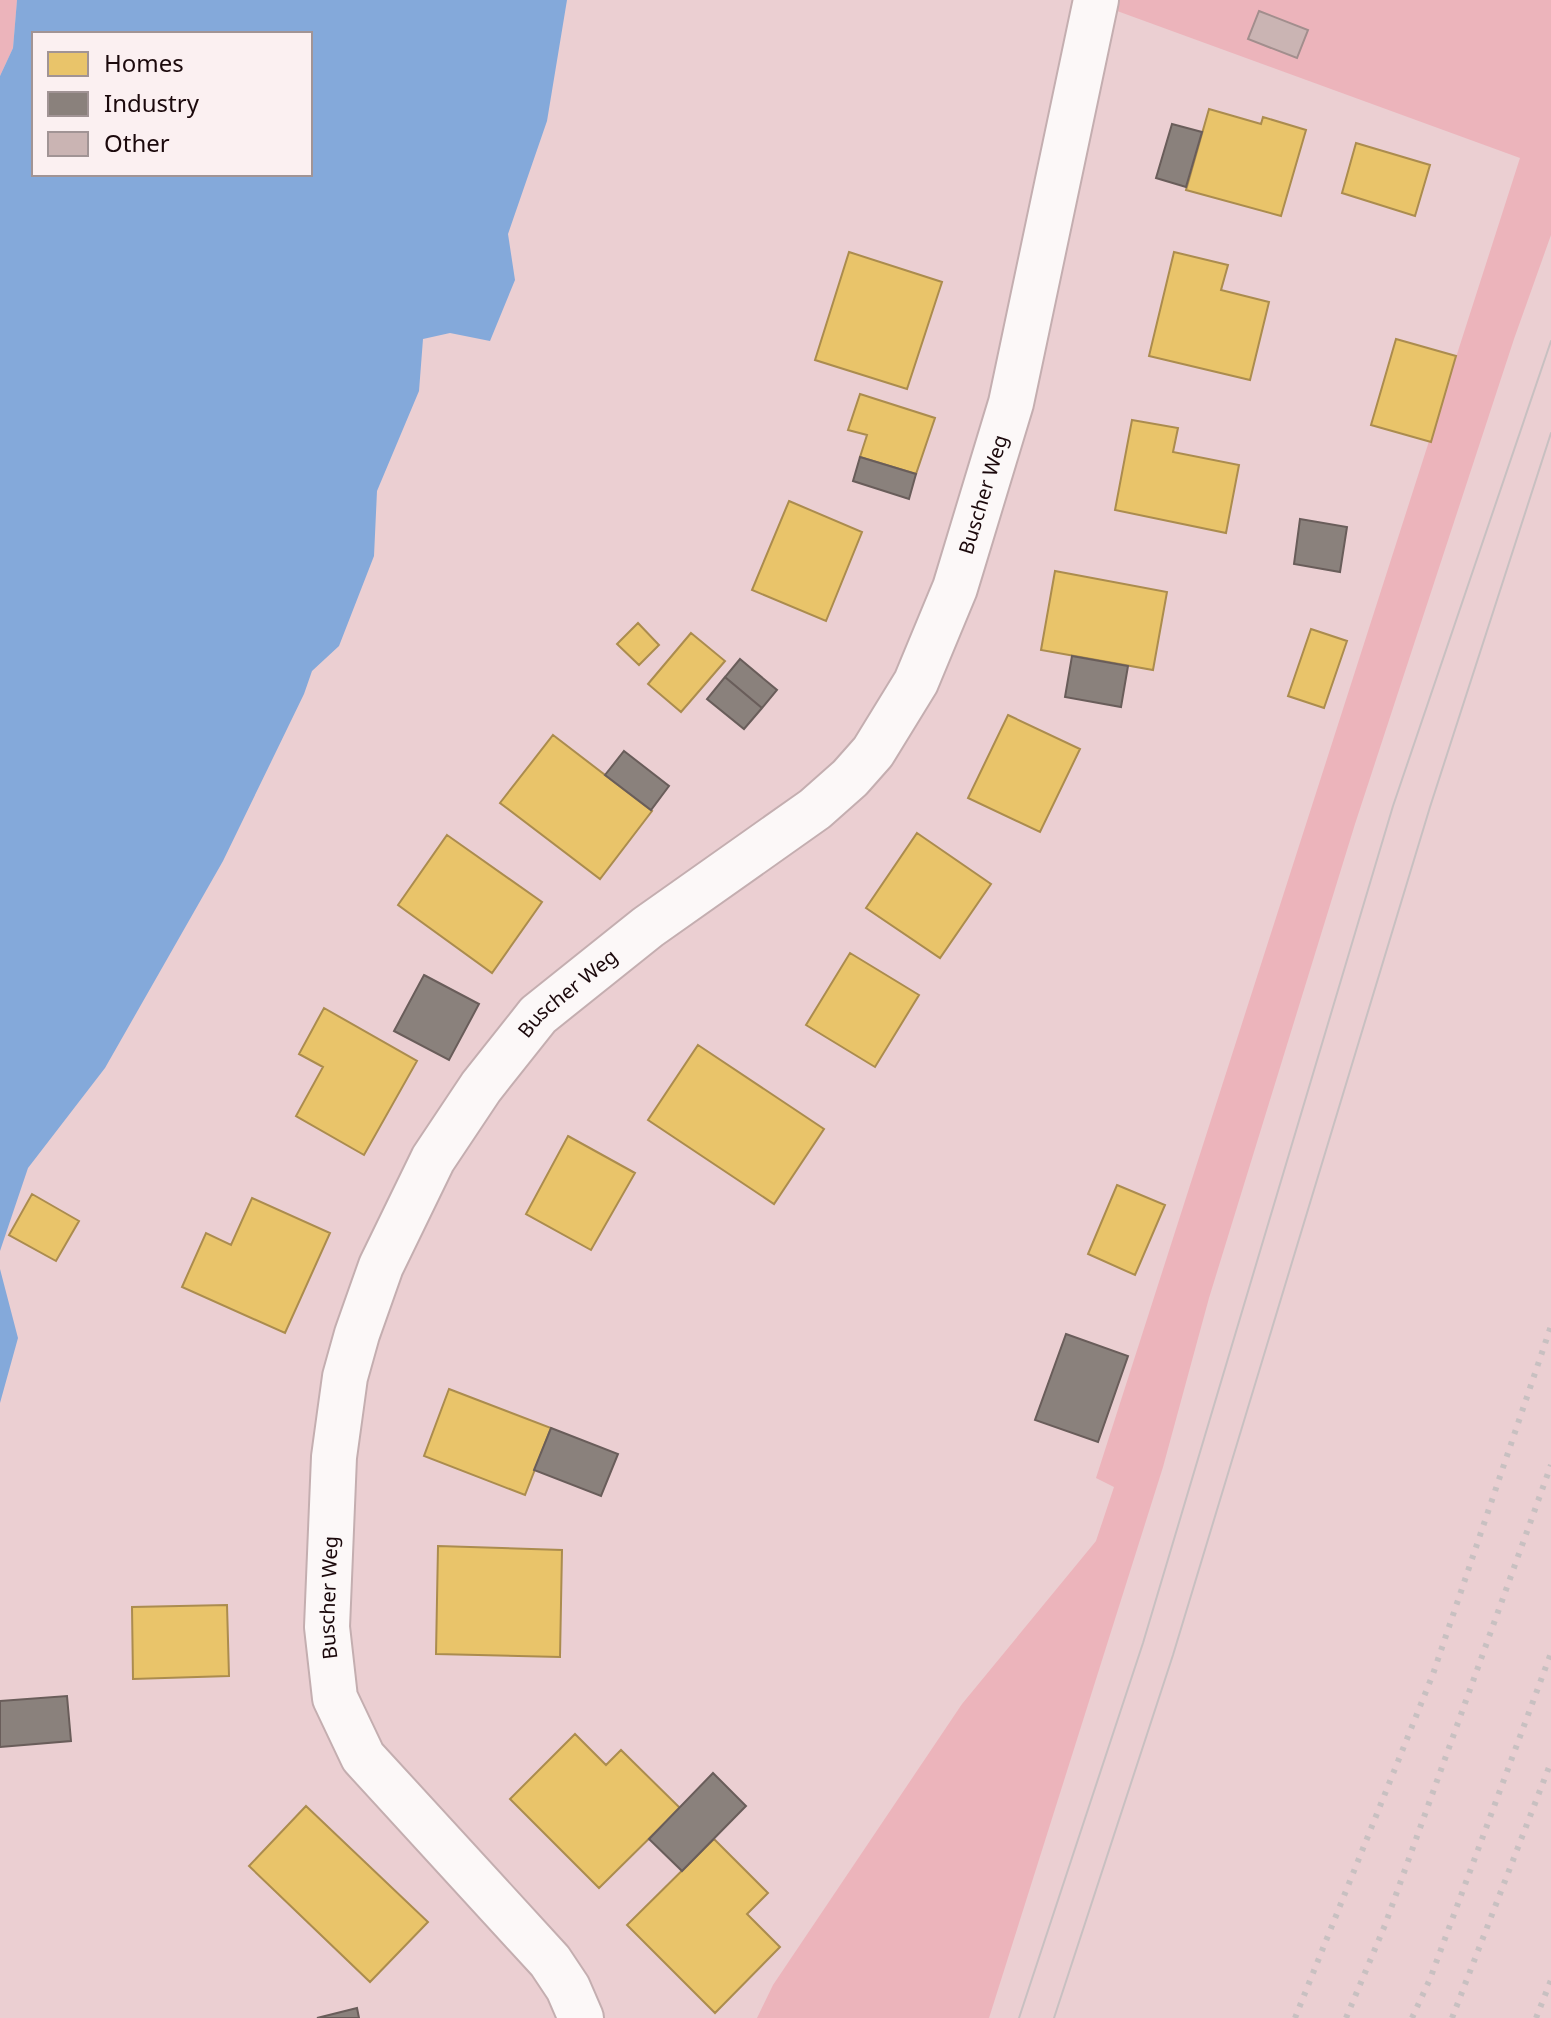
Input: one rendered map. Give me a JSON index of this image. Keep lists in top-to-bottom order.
{
  "streets": {
    "street": ["Buscher Weg"]
  },
  "legend": ["Homes", "Industry", "Other"]
}
